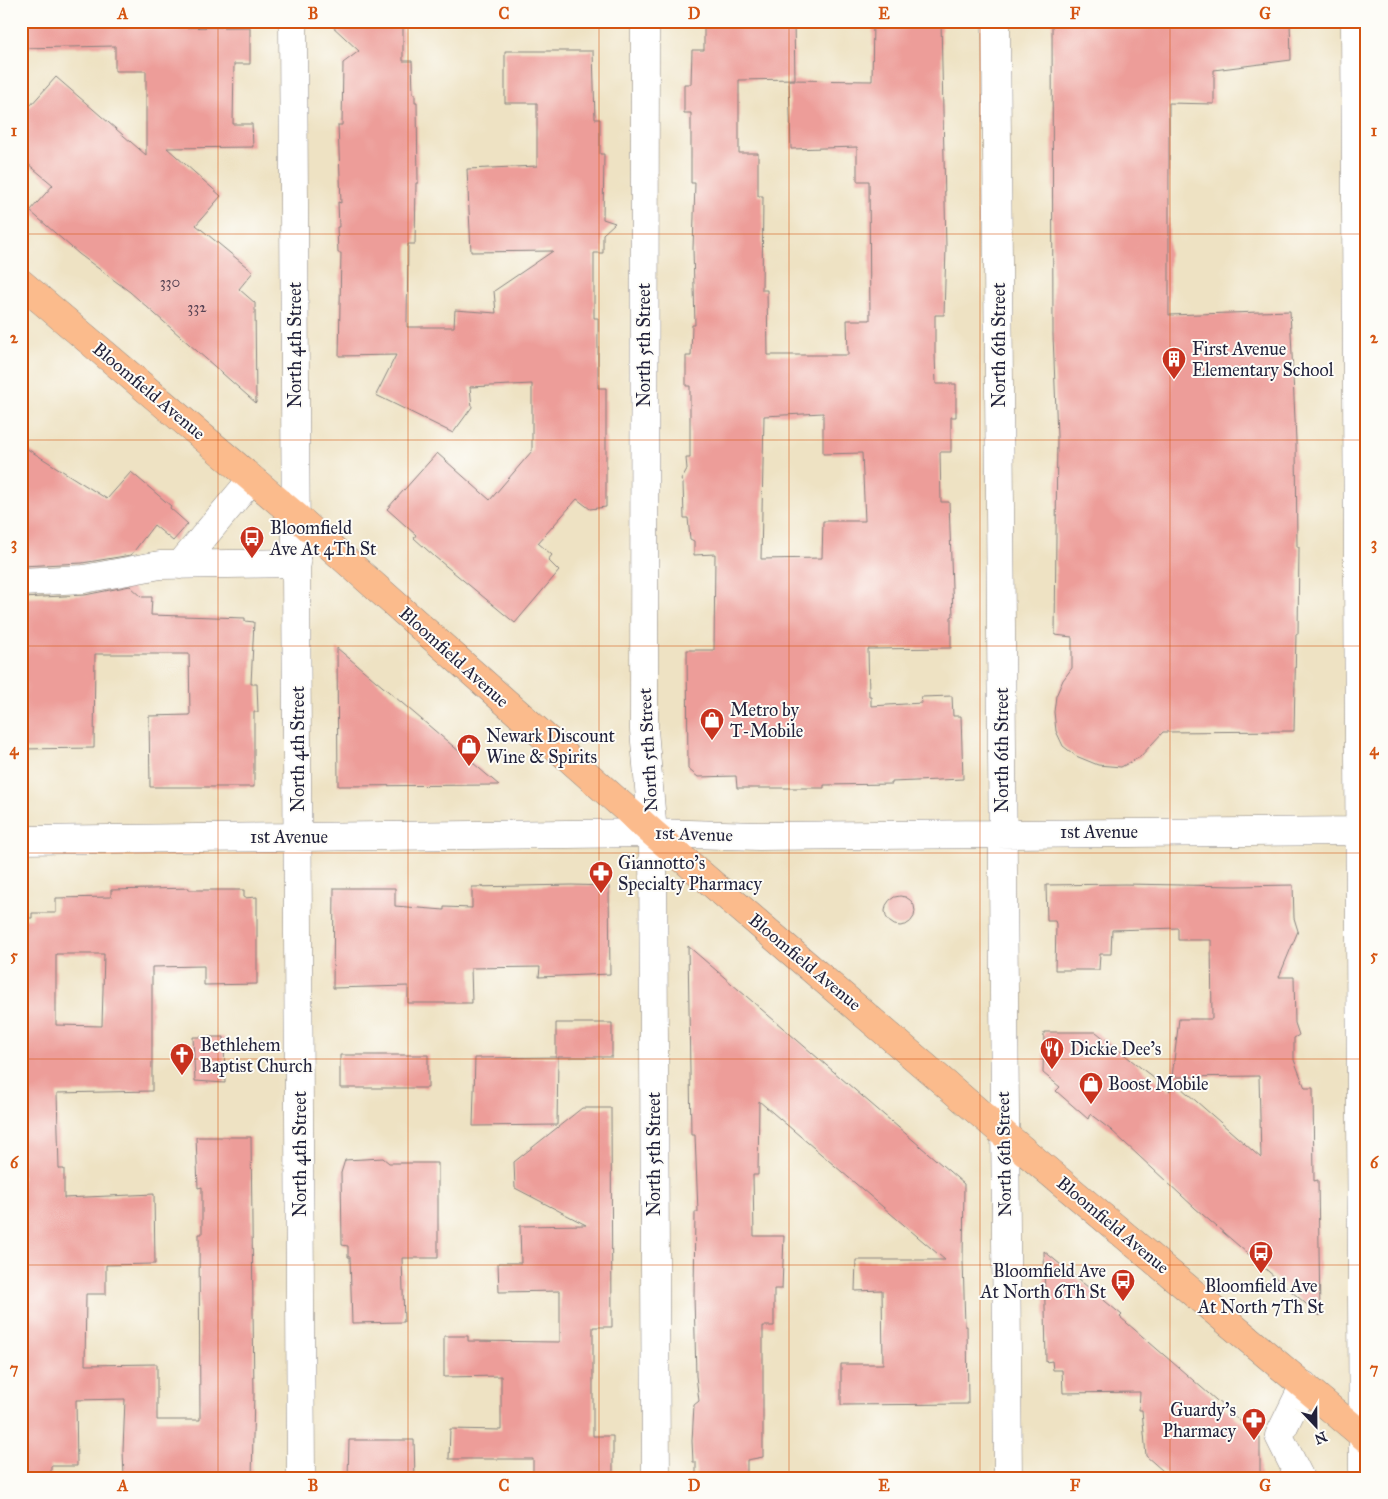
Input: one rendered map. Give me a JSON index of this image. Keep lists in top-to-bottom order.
{
  "streets": {
    "main road": ["Bloomfield Avenue"],
    "street": [
      "North 4th Street",
      "North 5th Street",
      "North 6th Street",
      "1st Avenue"
    ]
  },
  "crossings": [
    ["North 4th Street", "Bloomfield Avenue"],
    ["North 4th Street", "1st Avenue"],
    ["North 5th Street", "Bloomfield Avenue"],
    ["North 5th Street", "1st Avenue"],
    ["North 6th Street", "Bloomfield Avenue"],
    ["North 6th Street", "1st Avenue"],
    ["Bloomfield Avenue", "1st Avenue"]
  ],
  "places": {
    "building": ["First Avenue Elementary School"],
    "bus stop": ["Bloomfield Ave At 4Th St", "Bloomfield Ave At North 7Th St", "Bloomfield Ave At North 6Th St"],
    "shop": ["Metro by T-Mobile", "Newark Discount Wine & Spirits", "Boost Mobile"],
    "pharmacy": ["Giannotto's Specialty Pharmacy", "Guardy's Pharmacy"],
    "restaurant": ["Dickie Dee's"],
    "church": ["Bethlehem Baptist Church"]
  },
  "house_numbers": ["330", "332"],
  "north": "bottom",
  "grid": {
    "columns": [
      "A",
      "B",
      "C",
      "D",
      "E",
      "F",
      "G"
    ],
    "rows": [
      "1",
      "2",
      "3",
      "4",
      "5",
      "6",
      "7"
    ]
  }
}
